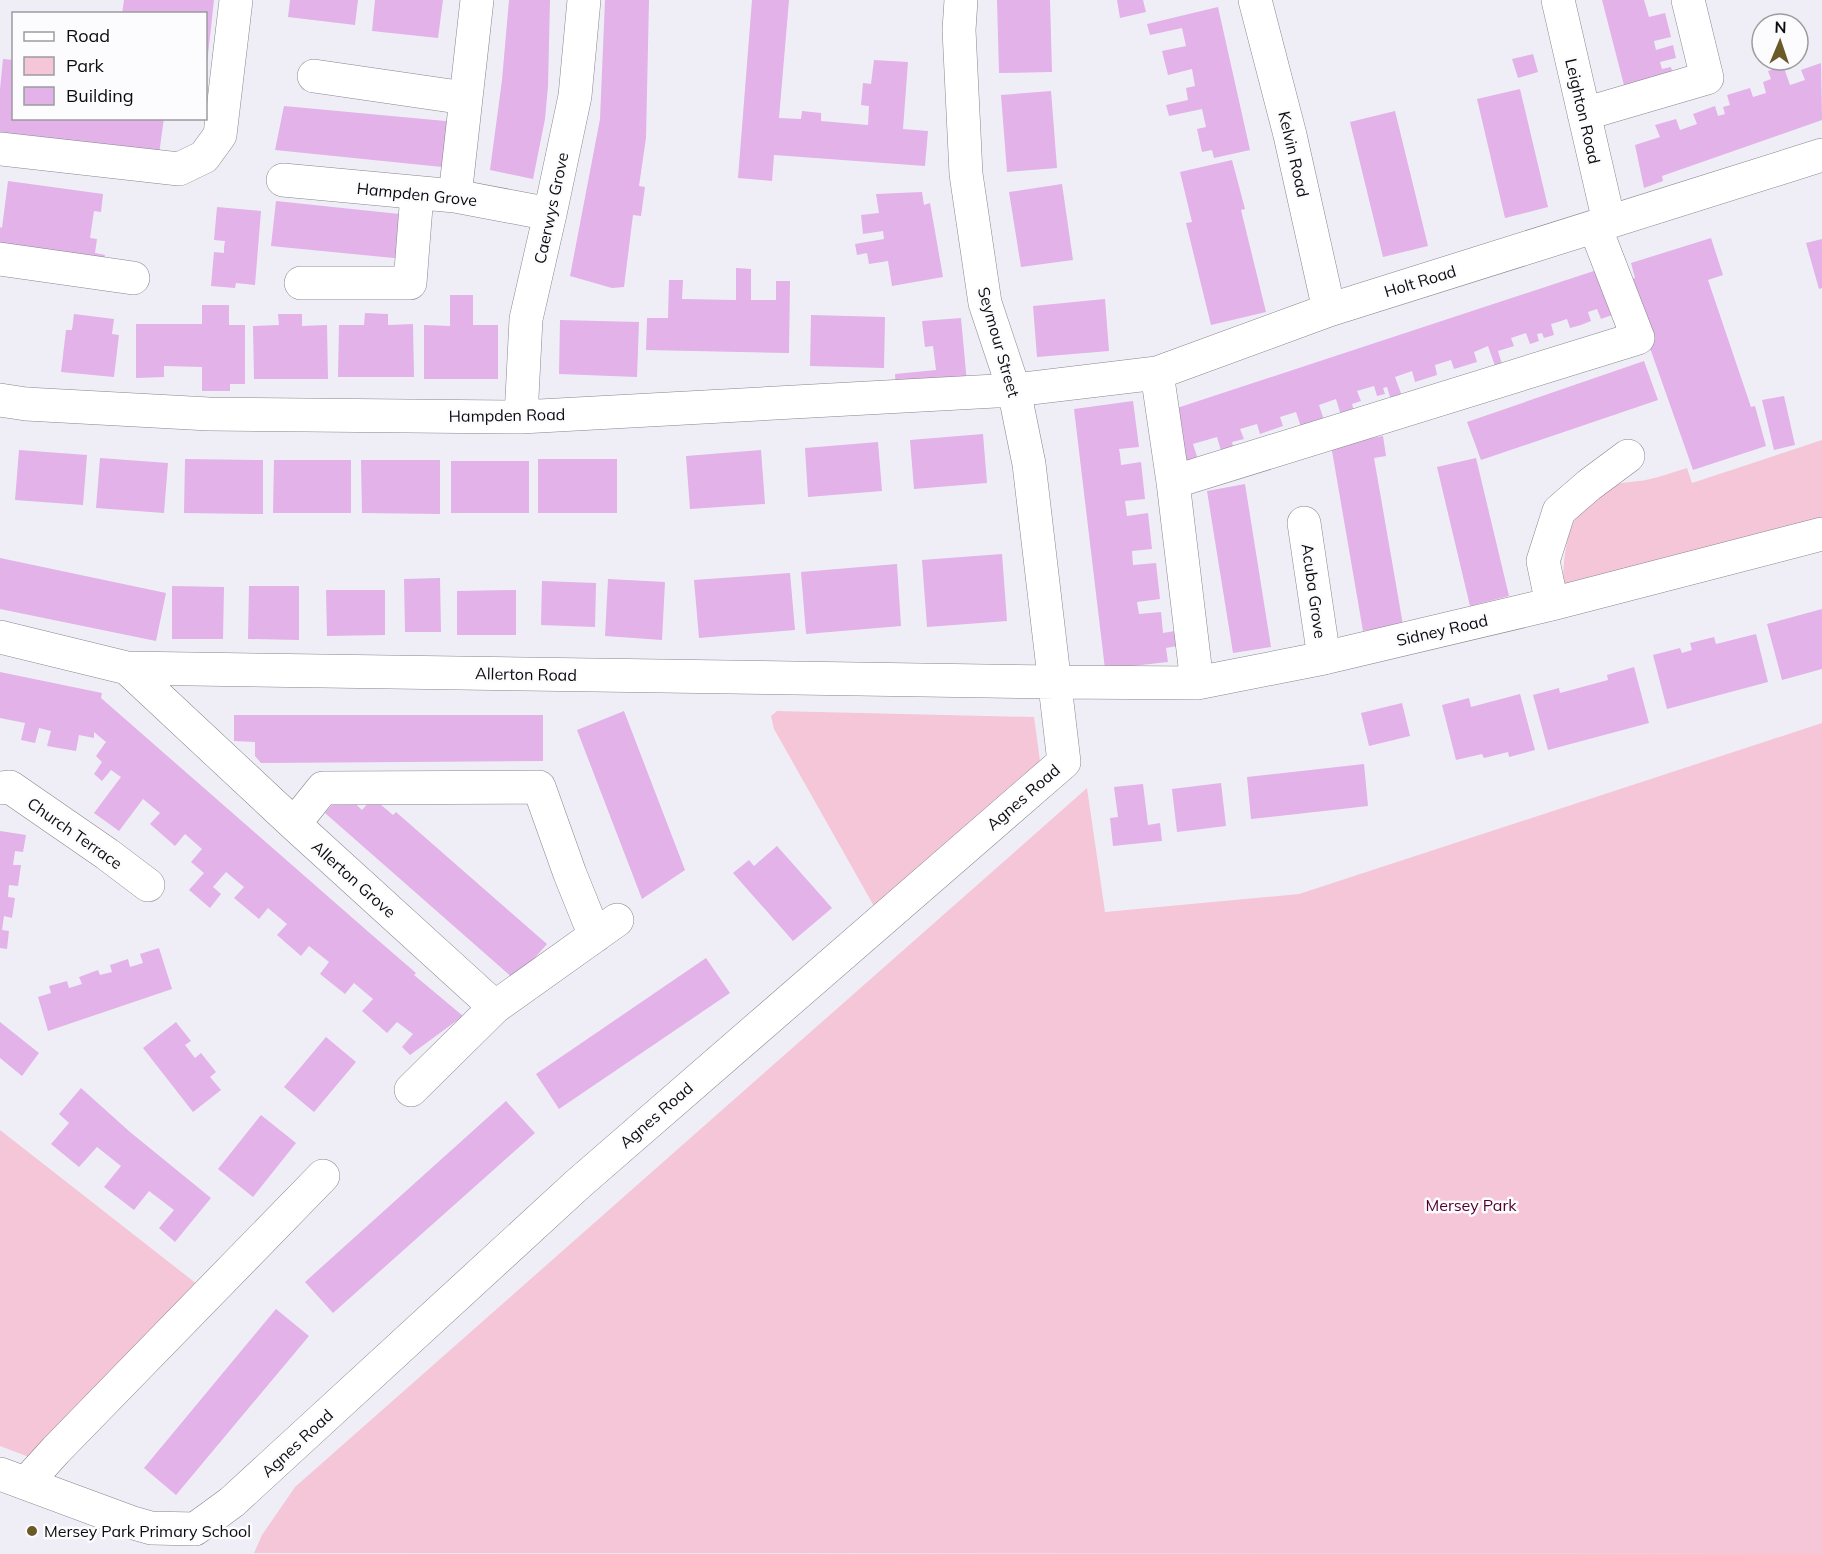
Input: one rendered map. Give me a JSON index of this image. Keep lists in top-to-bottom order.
{
  "streets": {
    "street": [
      "Leighton Road",
      "Kelvin Road",
      "Hampden Grove",
      "Caerwys Grove",
      "Holt Road",
      "Seymour Street",
      "Hampden Road",
      "Acuba Grove",
      "Sidney Road",
      "Allerton Road",
      "Agnes Road",
      "Church Terrace",
      "Allerton Grove"
    ]
  },
  "crossings": [
    ["Leighton Road", "Holt Road"],
    ["Kelvin Road", "Holt Road"],
    ["Hampden Grove", "Caerwys Grove"],
    ["Caerwys Grove", "Hampden Road"],
    ["Holt Road", "Seymour Street"],
    ["Holt Road", "Hampden Road"],
    ["Seymour Street", "Hampden Road"],
    ["Seymour Street", "Sidney Road"],
    ["Seymour Street", "Allerton Road"],
    ["Seymour Street", "Agnes Road"],
    ["Acuba Grove", "Sidney Road"],
    ["Sidney Road", "Allerton Road"],
    ["Sidney Road", "Agnes Road"],
    ["Allerton Road", "Agnes Road"],
    ["Allerton Road", "Allerton Grove"]
  ],
  "parks": ["Mersey Park"],
  "places": ["Mersey Park Primary School"],
  "legend": ["Road", "Park", "Building"],
  "north": "top"
}
